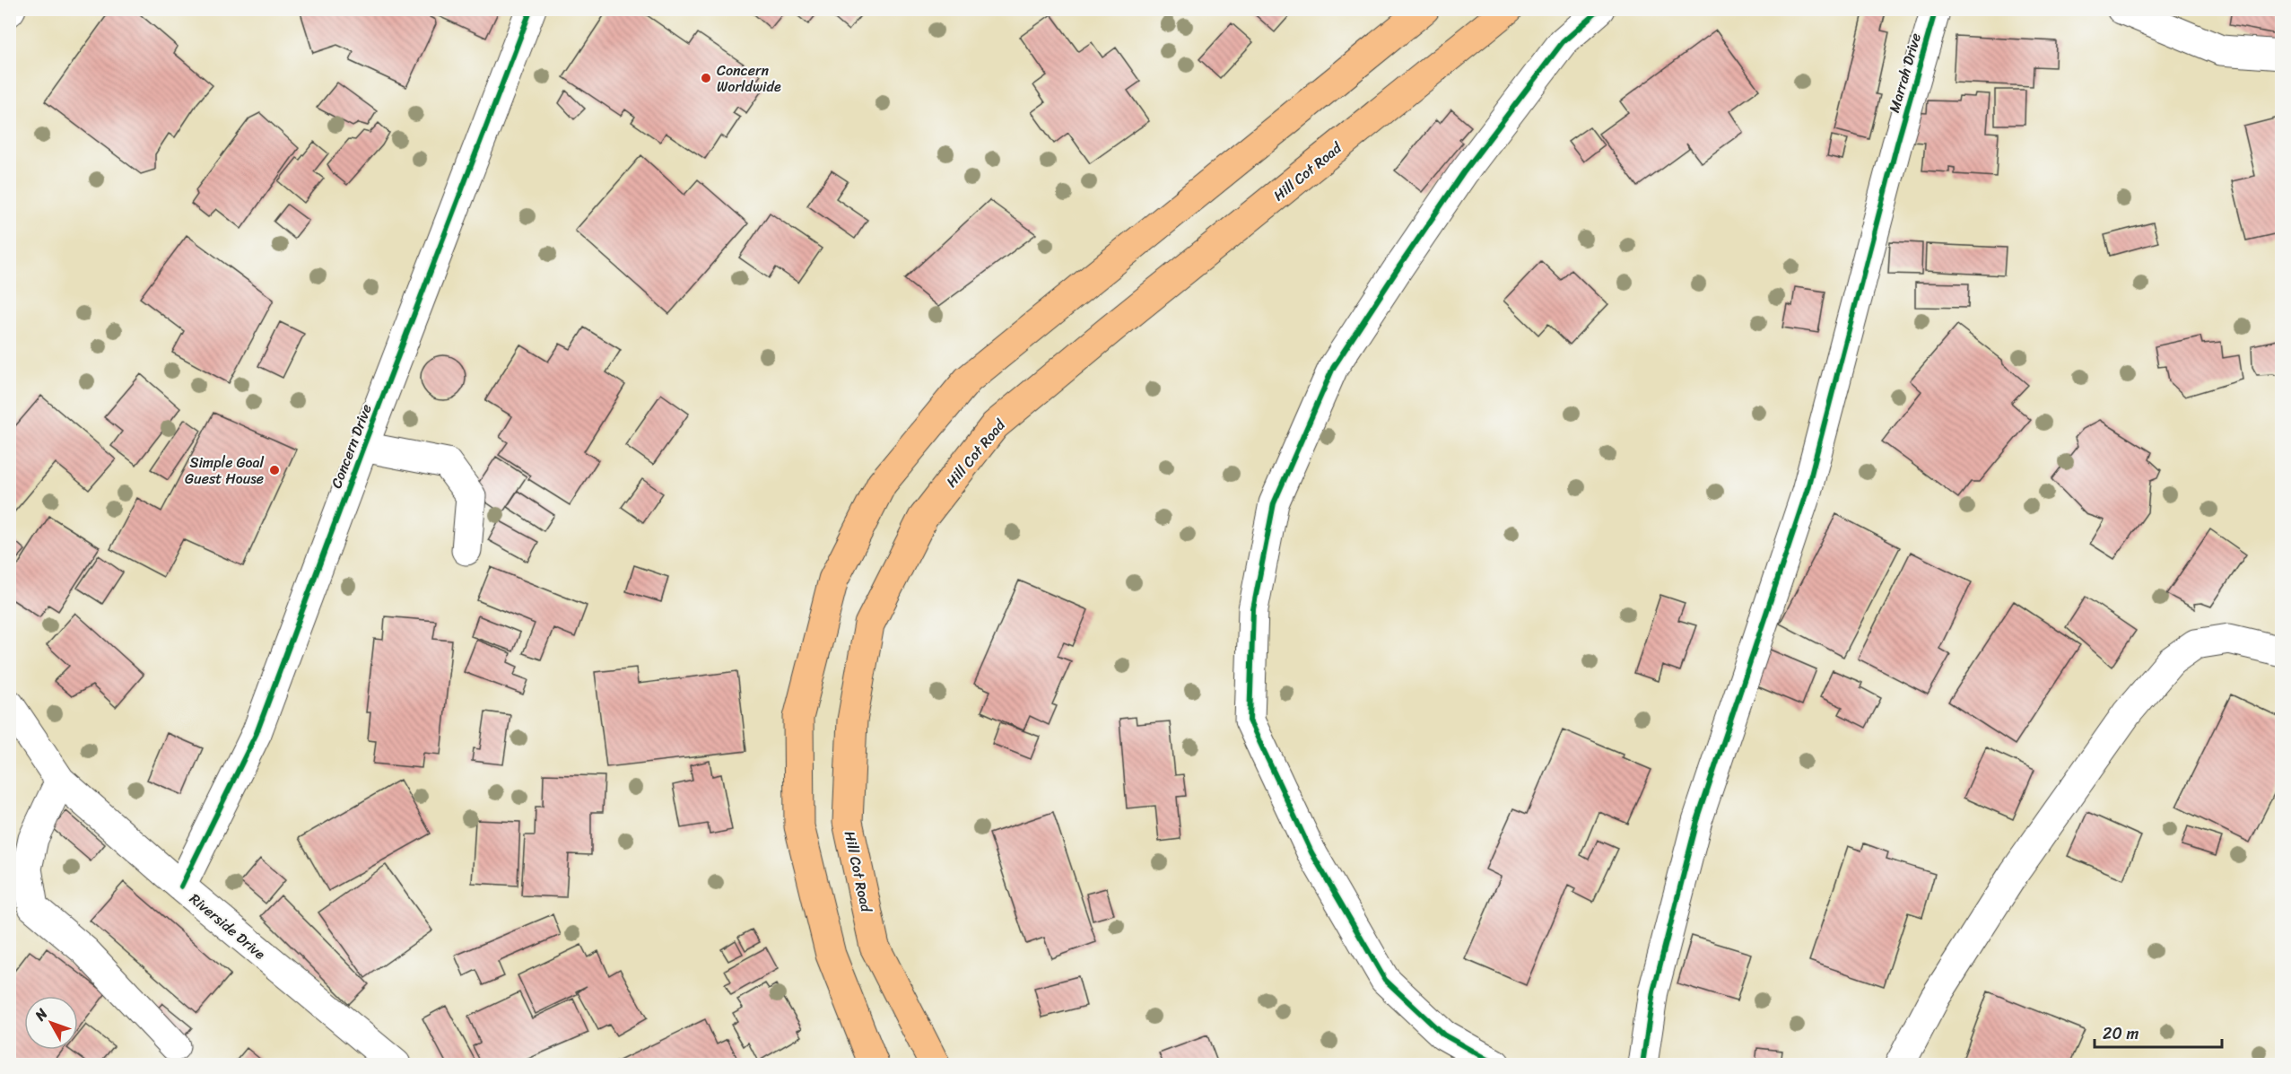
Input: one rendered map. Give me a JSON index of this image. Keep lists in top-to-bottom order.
{
  "streets": {
    "main road": ["Hill Cot Road"],
    "street": ["Marrah Drive", "Concern Drive", "Riverside Drive"]
  },
  "crossings": [
    ["Concern Drive", "Riverside Drive"]
  ],
  "places": ["Concern Worldwide", "Simple Goal Guest House"],
  "scale_bar": "20 m",
  "north": "top left"
}
